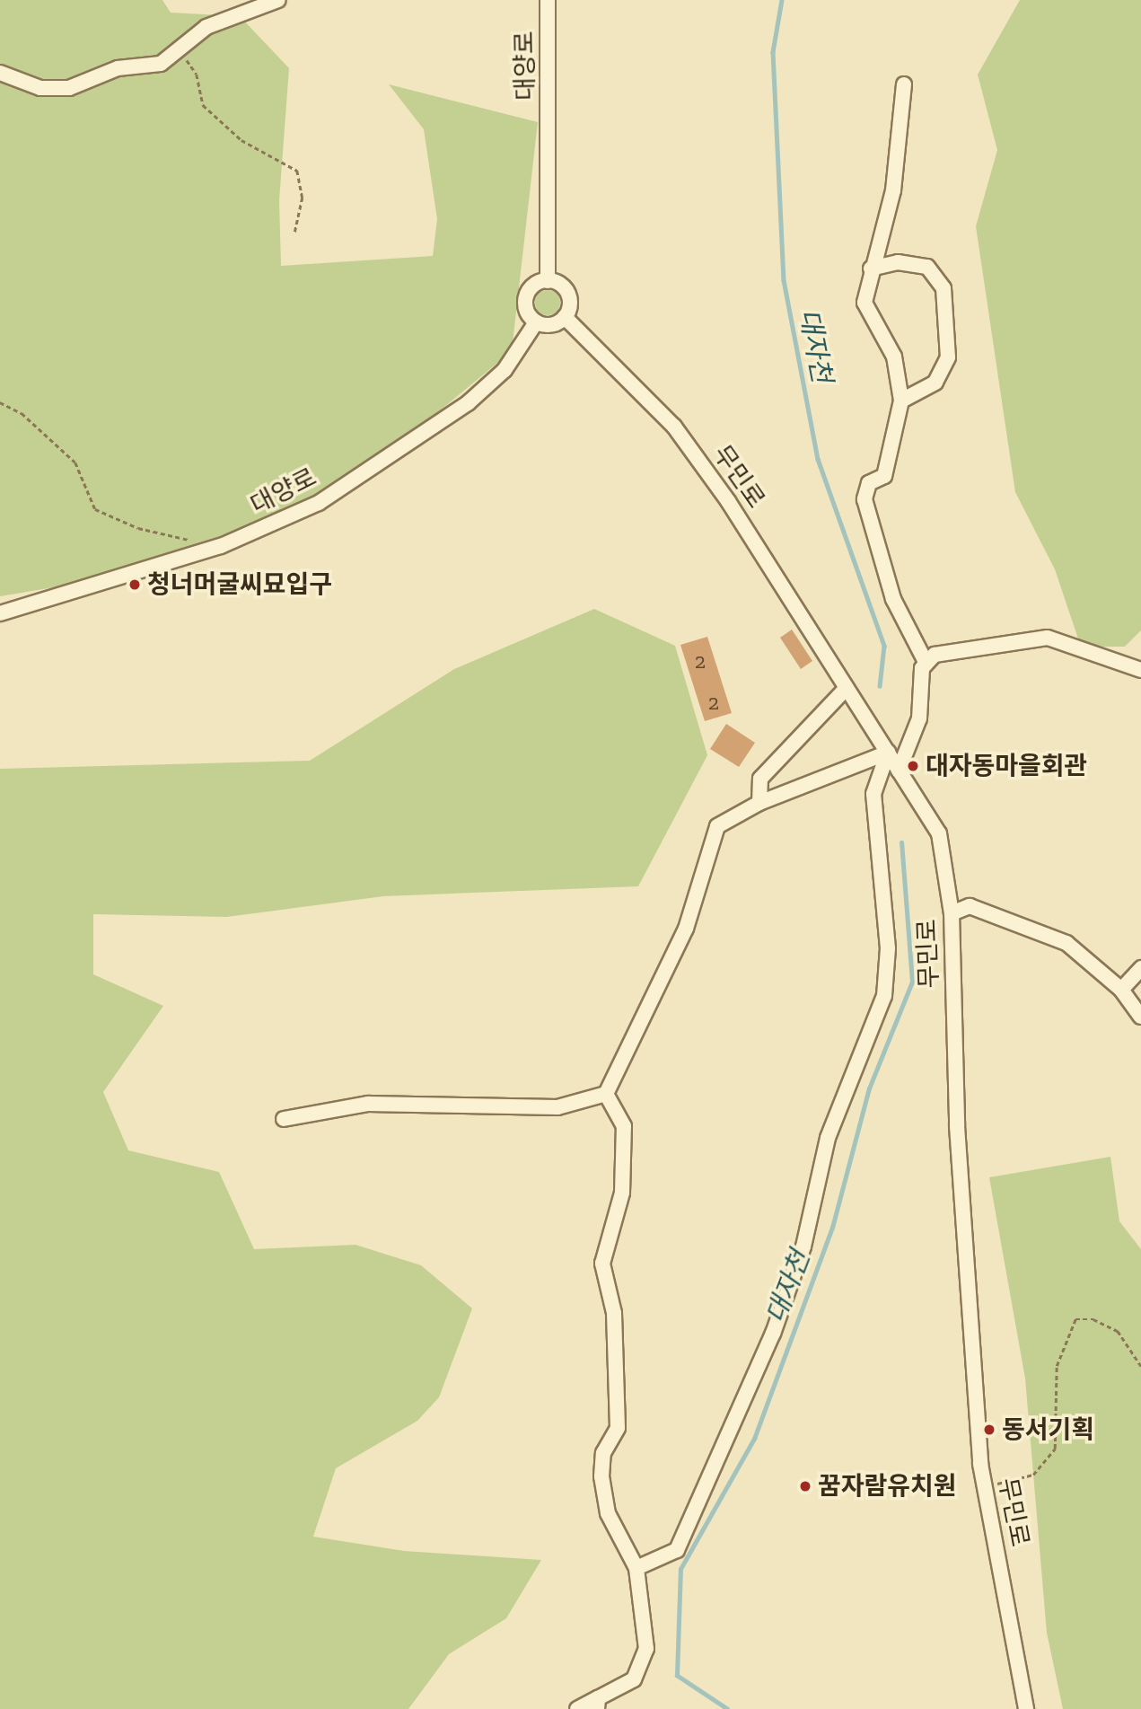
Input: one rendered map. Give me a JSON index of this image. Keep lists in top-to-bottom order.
{
  "streets": {
    "street": ["대양로", "무민로"]
  },
  "crossings": [
    ["대양로", "무민로"]
  ],
  "water": ["대자천"],
  "places": [
    "청너머굴씨묘입구",
    "대자동마을회관",
    "동서기획",
    "꿈자람유치원"
  ],
  "house_numbers": ["2", "2"]
}
